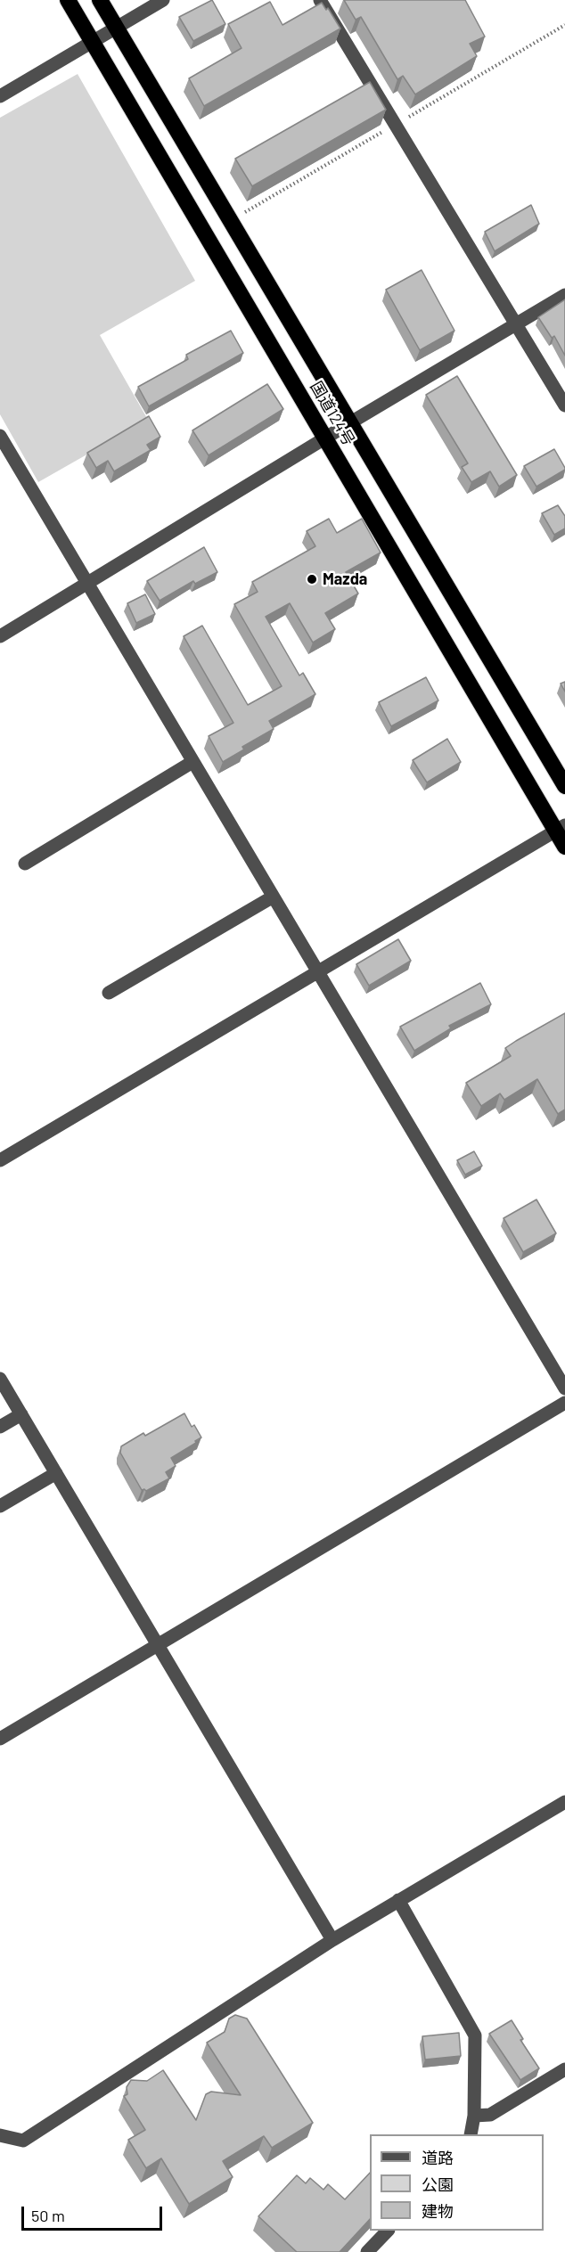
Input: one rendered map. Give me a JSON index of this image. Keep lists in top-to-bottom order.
{
  "streets": {
    "highway": ["国道124号"]
  },
  "places": ["Mazda"],
  "legend": ["道路", "公園", "建物"],
  "scale_bar": "50 m"
}
